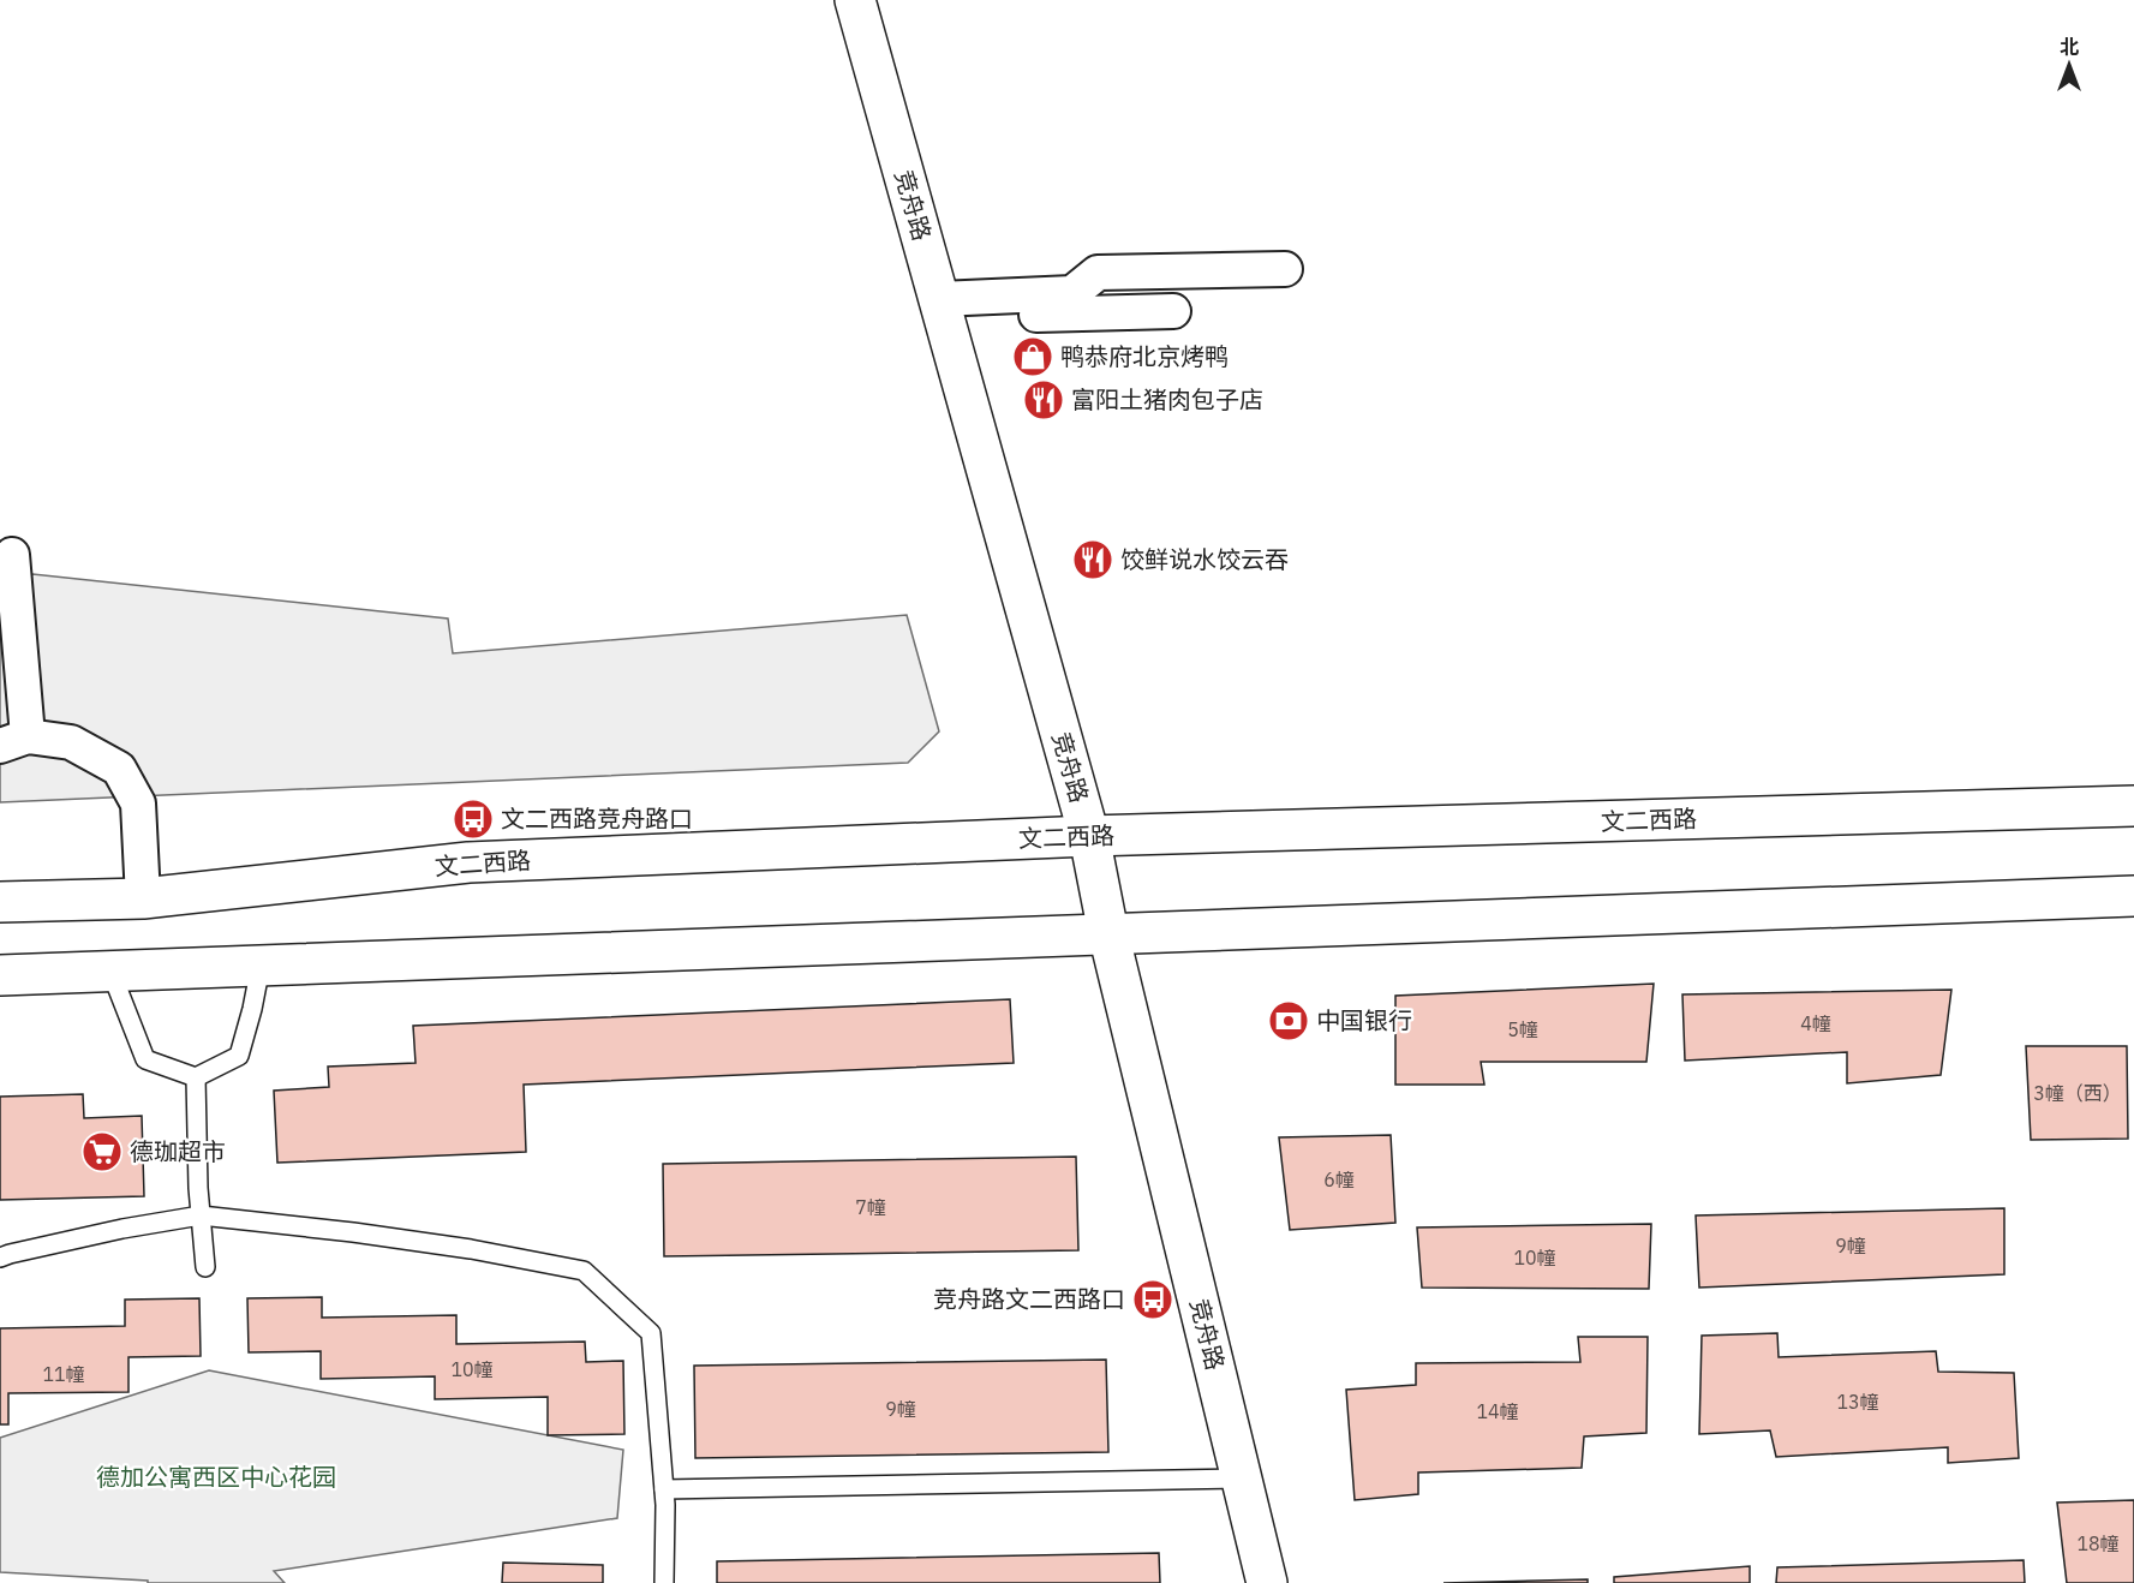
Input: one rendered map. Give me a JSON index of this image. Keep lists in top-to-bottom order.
{
  "streets": {
    "main road": ["竞舟路", "文二西路"]
  },
  "crossings": [
    ["竞舟路", "文二西路"]
  ],
  "parks": ["德加公寓西区中心花园"],
  "places": {
    "shop": ["鸭恭府北京烤鸭"],
    "restaurant": ["富阳土猪肉包子店", "饺鲜说水饺云吞"],
    "bus stop": ["文二西路竞舟路口", "竞舟路文二西路口"],
    "bank": ["中国银行"],
    "supermarket": ["德珈超市"]
  },
  "house_numbers": [
    "4幢",
    "5幢",
    "3幢（西）",
    "6幢",
    "7幢",
    "9幢",
    "10幢",
    "10幢",
    "11幢",
    "13幢",
    "9幢",
    "14幢",
    "18幢"
  ],
  "north": "top"
}
